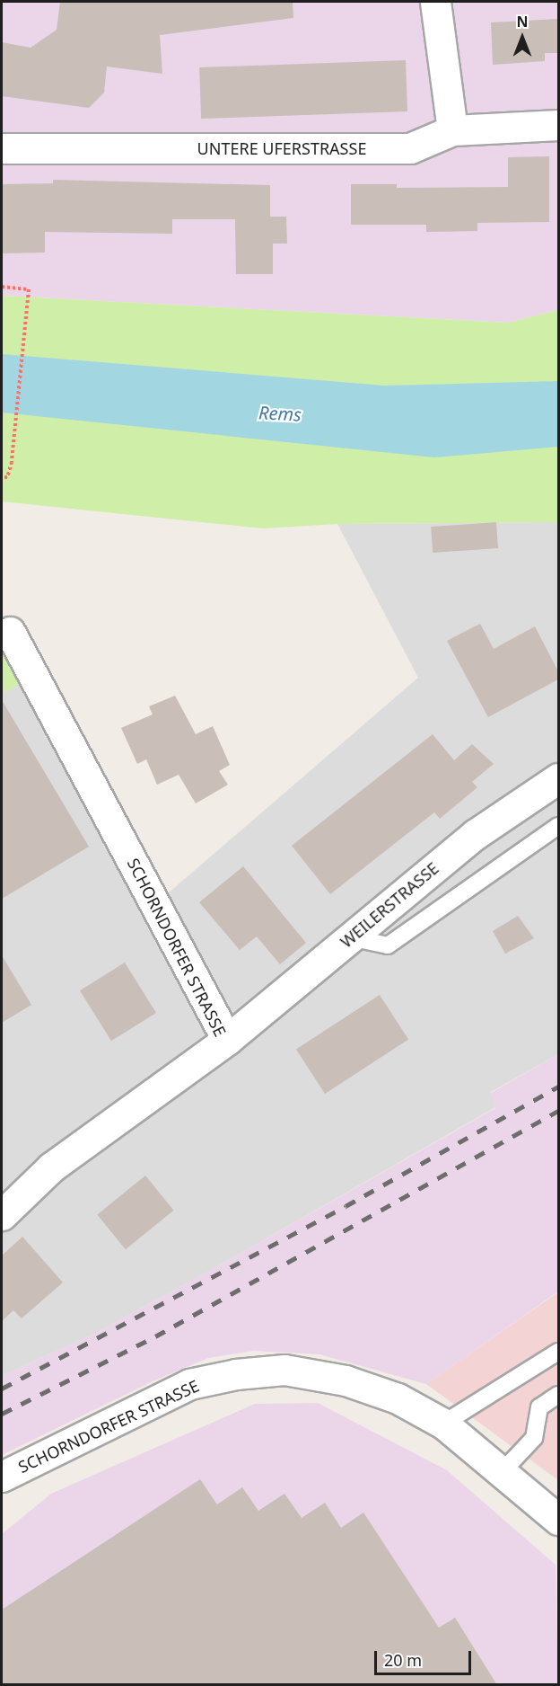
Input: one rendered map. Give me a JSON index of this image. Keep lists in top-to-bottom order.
{
  "streets": {
    "street": ["UNTERE UFERSTRASSE", "WEILERSTRASSE", "SCHORNDORFER STRASSE"]
  },
  "crossings": [
    ["WEILERSTRASSE", "SCHORNDORFER STRASSE"]
  ],
  "water": ["Rems"],
  "scale_bar": "20 m",
  "north": "top"
}
